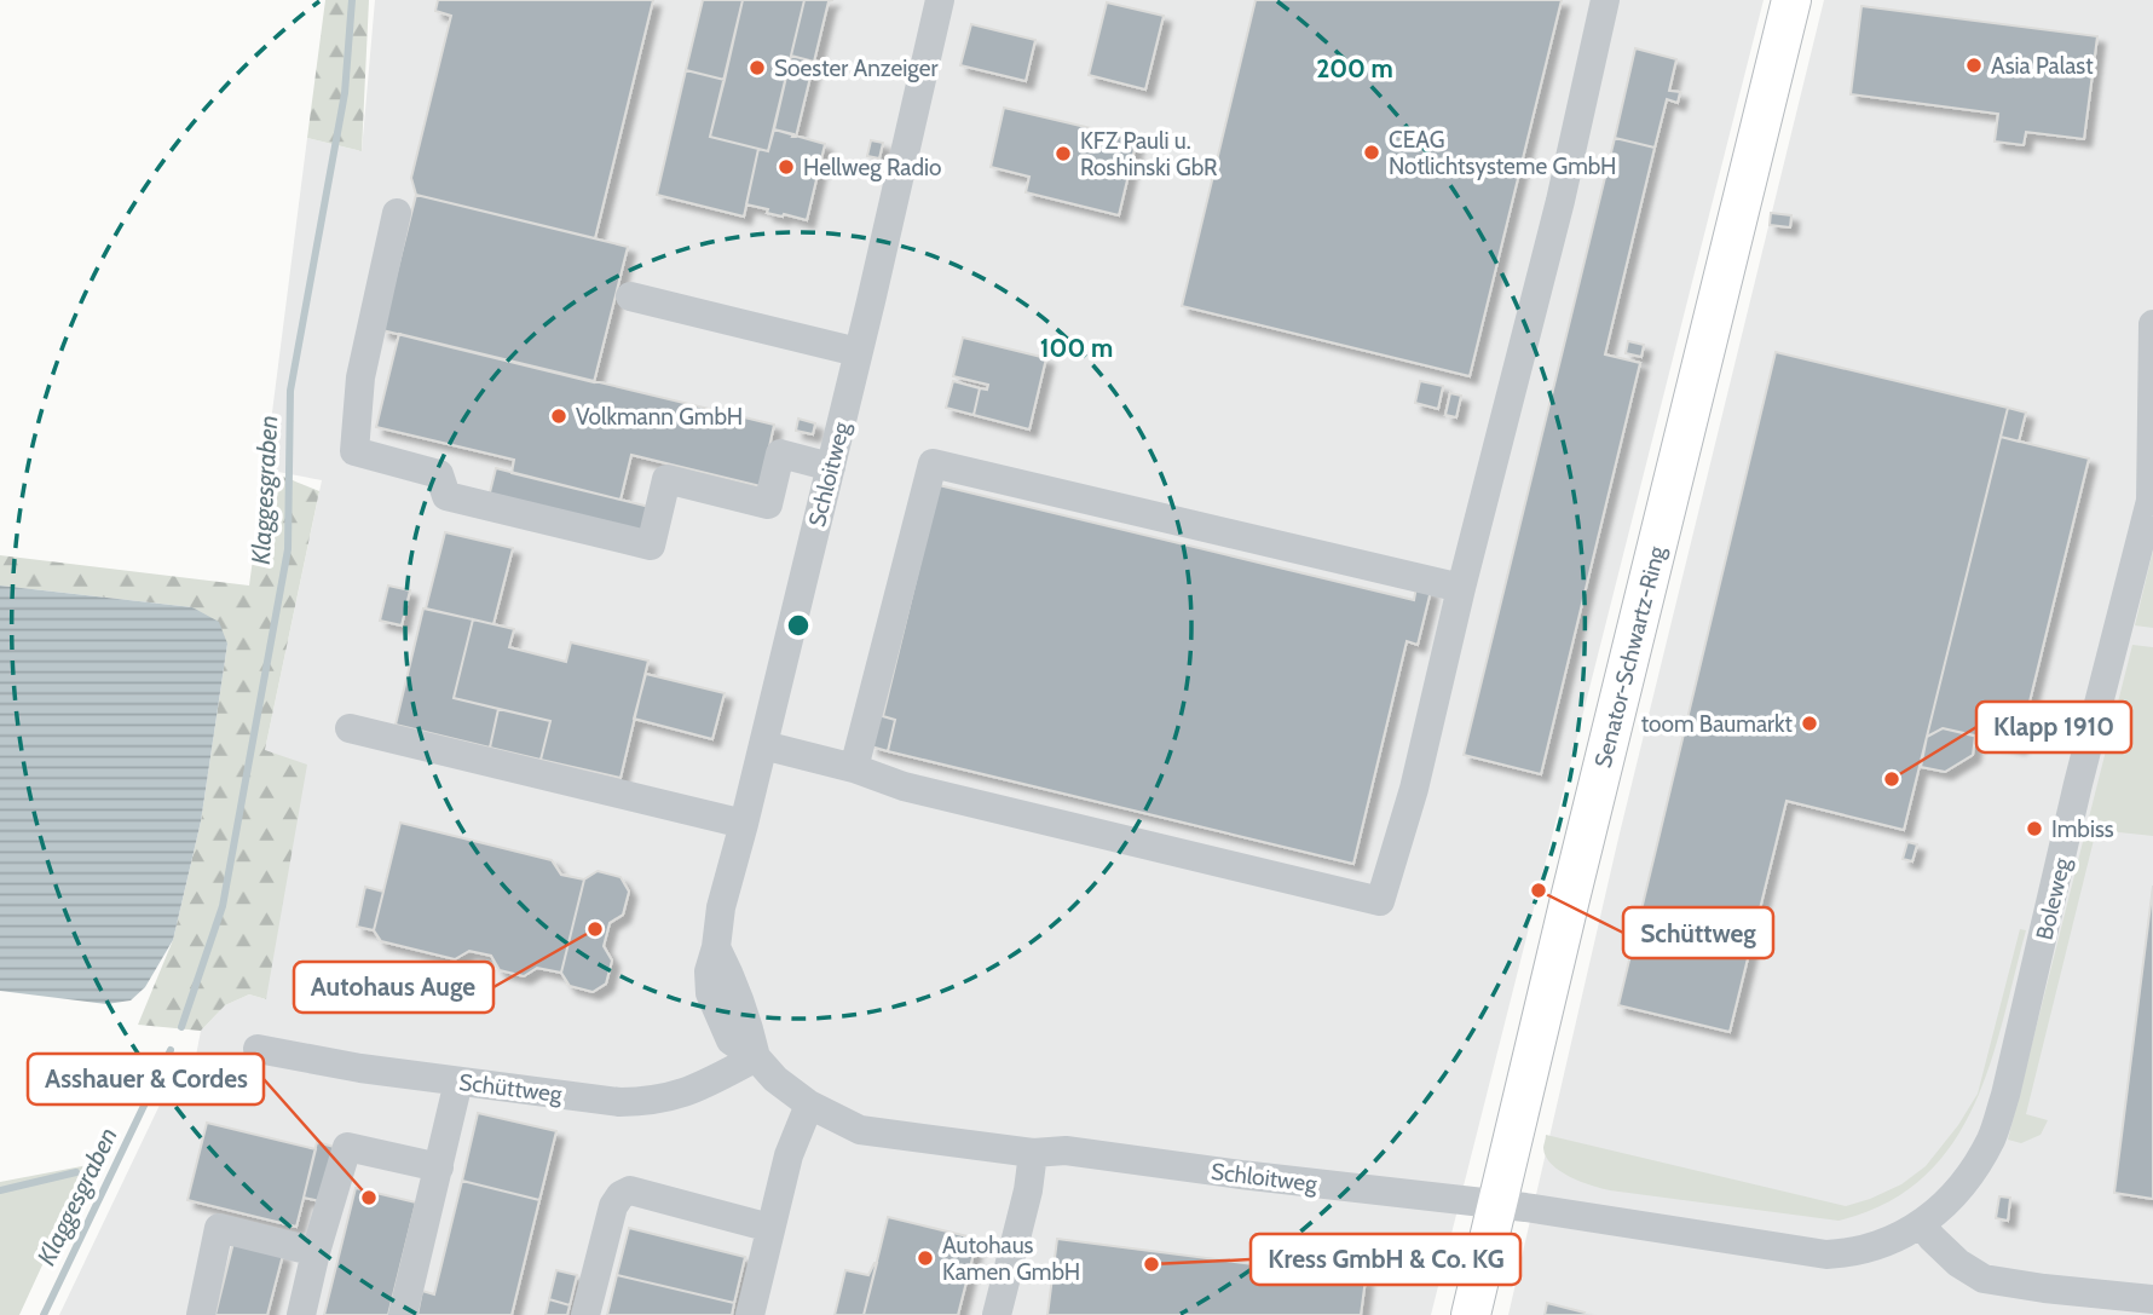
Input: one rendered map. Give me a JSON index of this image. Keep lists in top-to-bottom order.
{
  "streets": {
    "main road": ["Senator-Schwartz-Ring"],
    "street": ["Schloitweg", "Boleweg", "Schüttweg"]
  },
  "crossings": [
    ["Schloitweg", "Senator-Schwartz-Ring"],
    ["Schloitweg", "Boleweg"],
    ["Schloitweg", "Schüttweg"],
    ["Senator-Schwartz-Ring", "Boleweg"]
  ],
  "water": ["Klaggesgraben"],
  "places": [
    "Asia Palast",
    "Soester Anzeiger",
    "CEAG Notlichtsysteme GmbH",
    "KFZ Pauli u. Roshinski GbR",
    "Hellweg Radio",
    "Volkmann GmbH",
    "toom Baumarkt",
    "Klapp 1910",
    "Imbiss",
    "Schüttweg",
    "Autohaus Auge",
    "Asshauer & Cordes",
    "Autohaus Kamen GmbH",
    "Kress GmbH & Co. KG"
  ],
  "rings": ["200 m", "100 m"]
}
